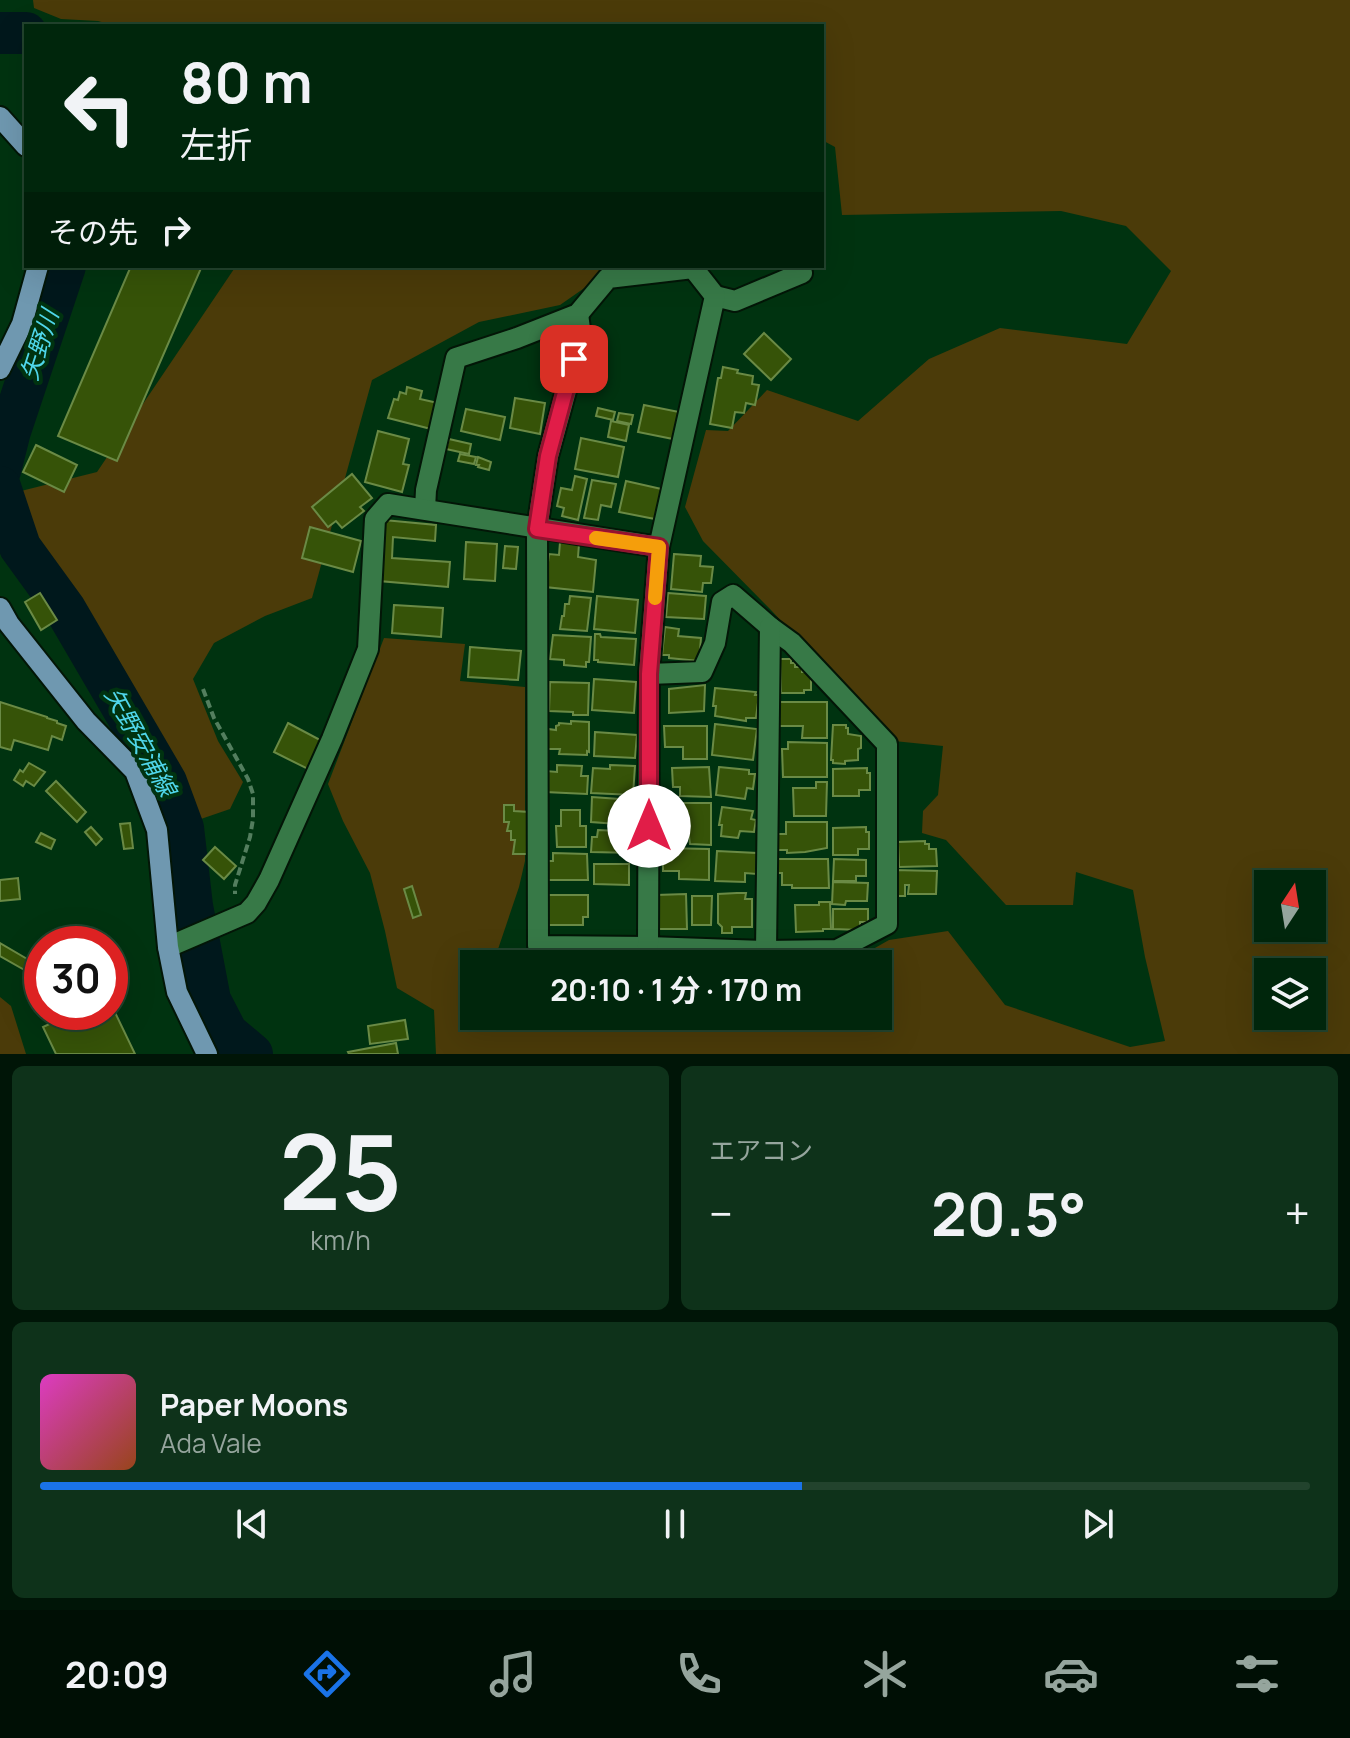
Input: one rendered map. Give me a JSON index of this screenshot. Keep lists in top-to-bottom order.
{
  "water": ["矢野川", "矢野安浦線"],
  "north": "top",
  "page": {
    "turn": ["80 m", "左折"],
    "then": "その先",
    "limit": "30",
    "trip": "20:10 · 1 分 · 170 m",
    "tile": [
      ["25", "km/h"],
      "エアコン"
    ],
    "heat": ["−", "20.5°", "+"],
    "song": ["Paper Moons", "Ada Vale"],
    "tabs": "20:09"
  }
}
